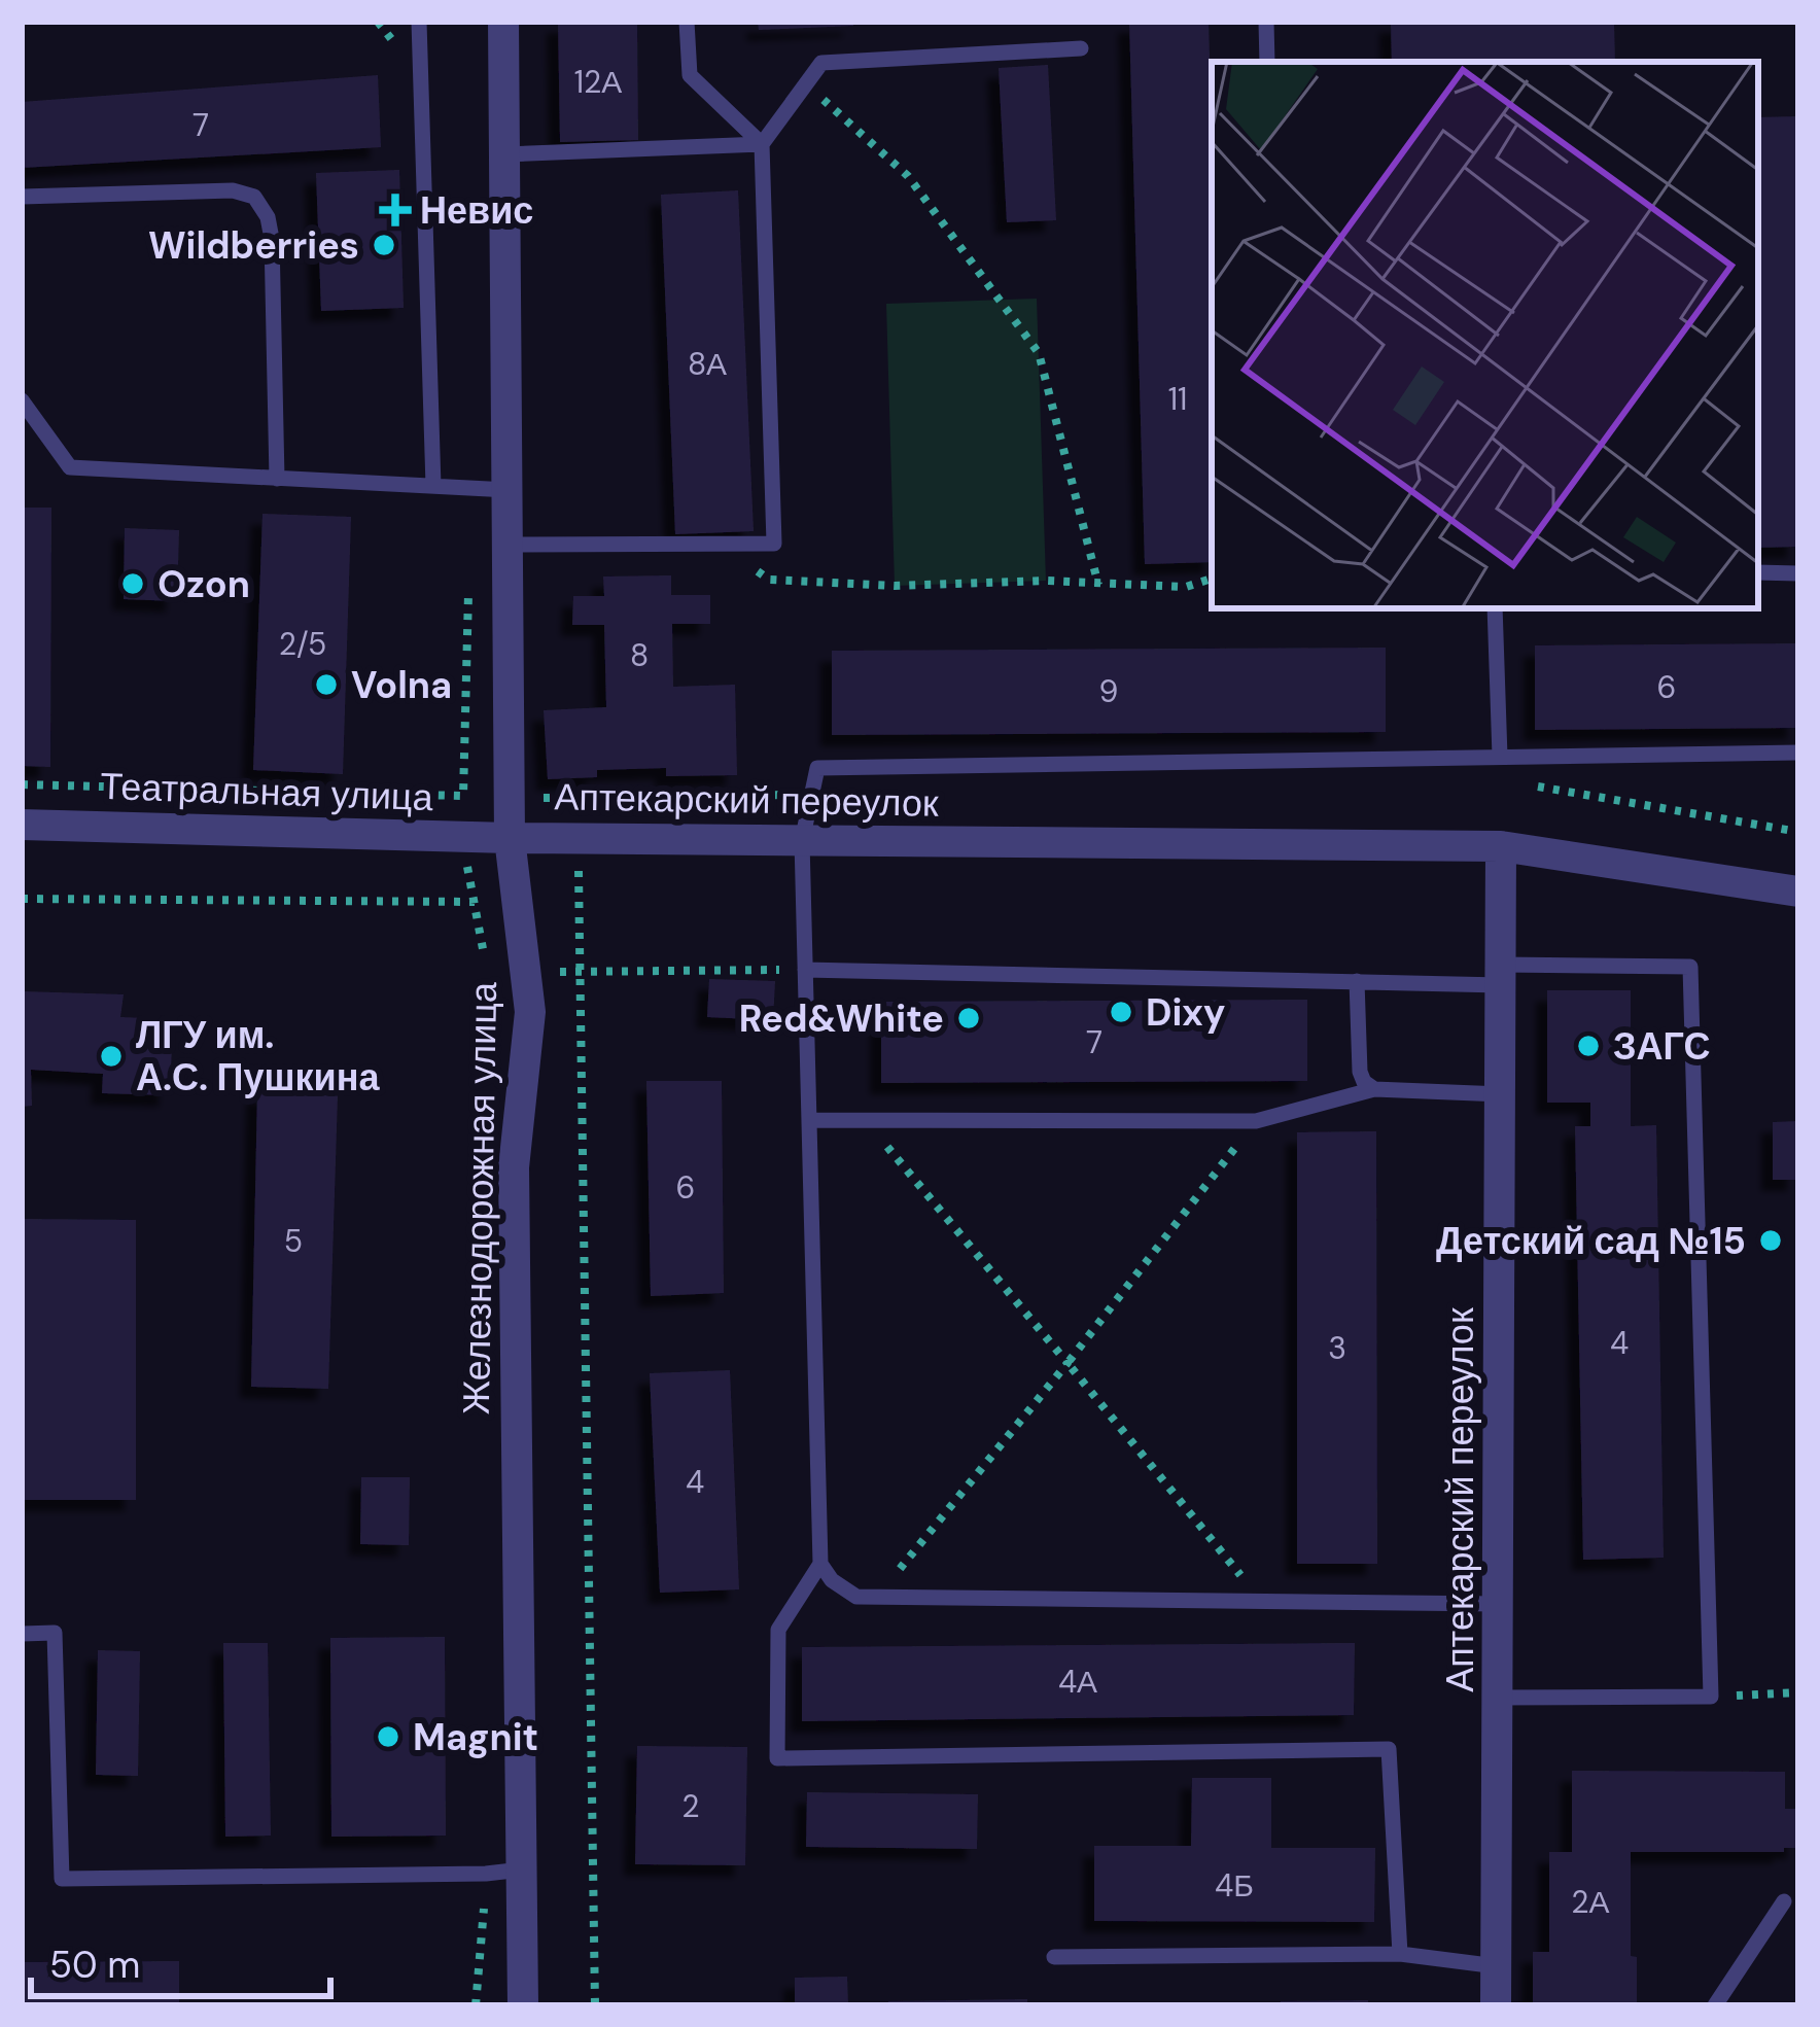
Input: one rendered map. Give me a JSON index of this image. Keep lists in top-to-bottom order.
{
  "streets": {
    "street": ["Театральная улица", "Аптекарский переулок", "Железнодорожная улица"]
  },
  "crossings": [
    ["Театральная улица", "Аптекарский переулок"],
    ["Театральная улица", "Железнодорожная улица"],
    ["Аптекарский переулок", "Железнодорожная улица"]
  ],
  "places": {
    "health": ["Невис"],
    "other": [
      "Wildberries",
      "Ozon",
      "Volna",
      "Dixy",
      "Red&White",
      "ЗАГС",
      "ЛГУ им. А.С. Пушкина",
      "Детский сад №15",
      "Magnit"
    ]
  },
  "house_numbers": [
    "12А",
    "7",
    "8А",
    "11",
    "2/5",
    "8",
    "6",
    "9",
    "7",
    "6",
    "5",
    "4",
    "3",
    "4",
    "4А",
    "2",
    "4Б",
    "2А"
  ],
  "scale_bar": "50 m"
}
